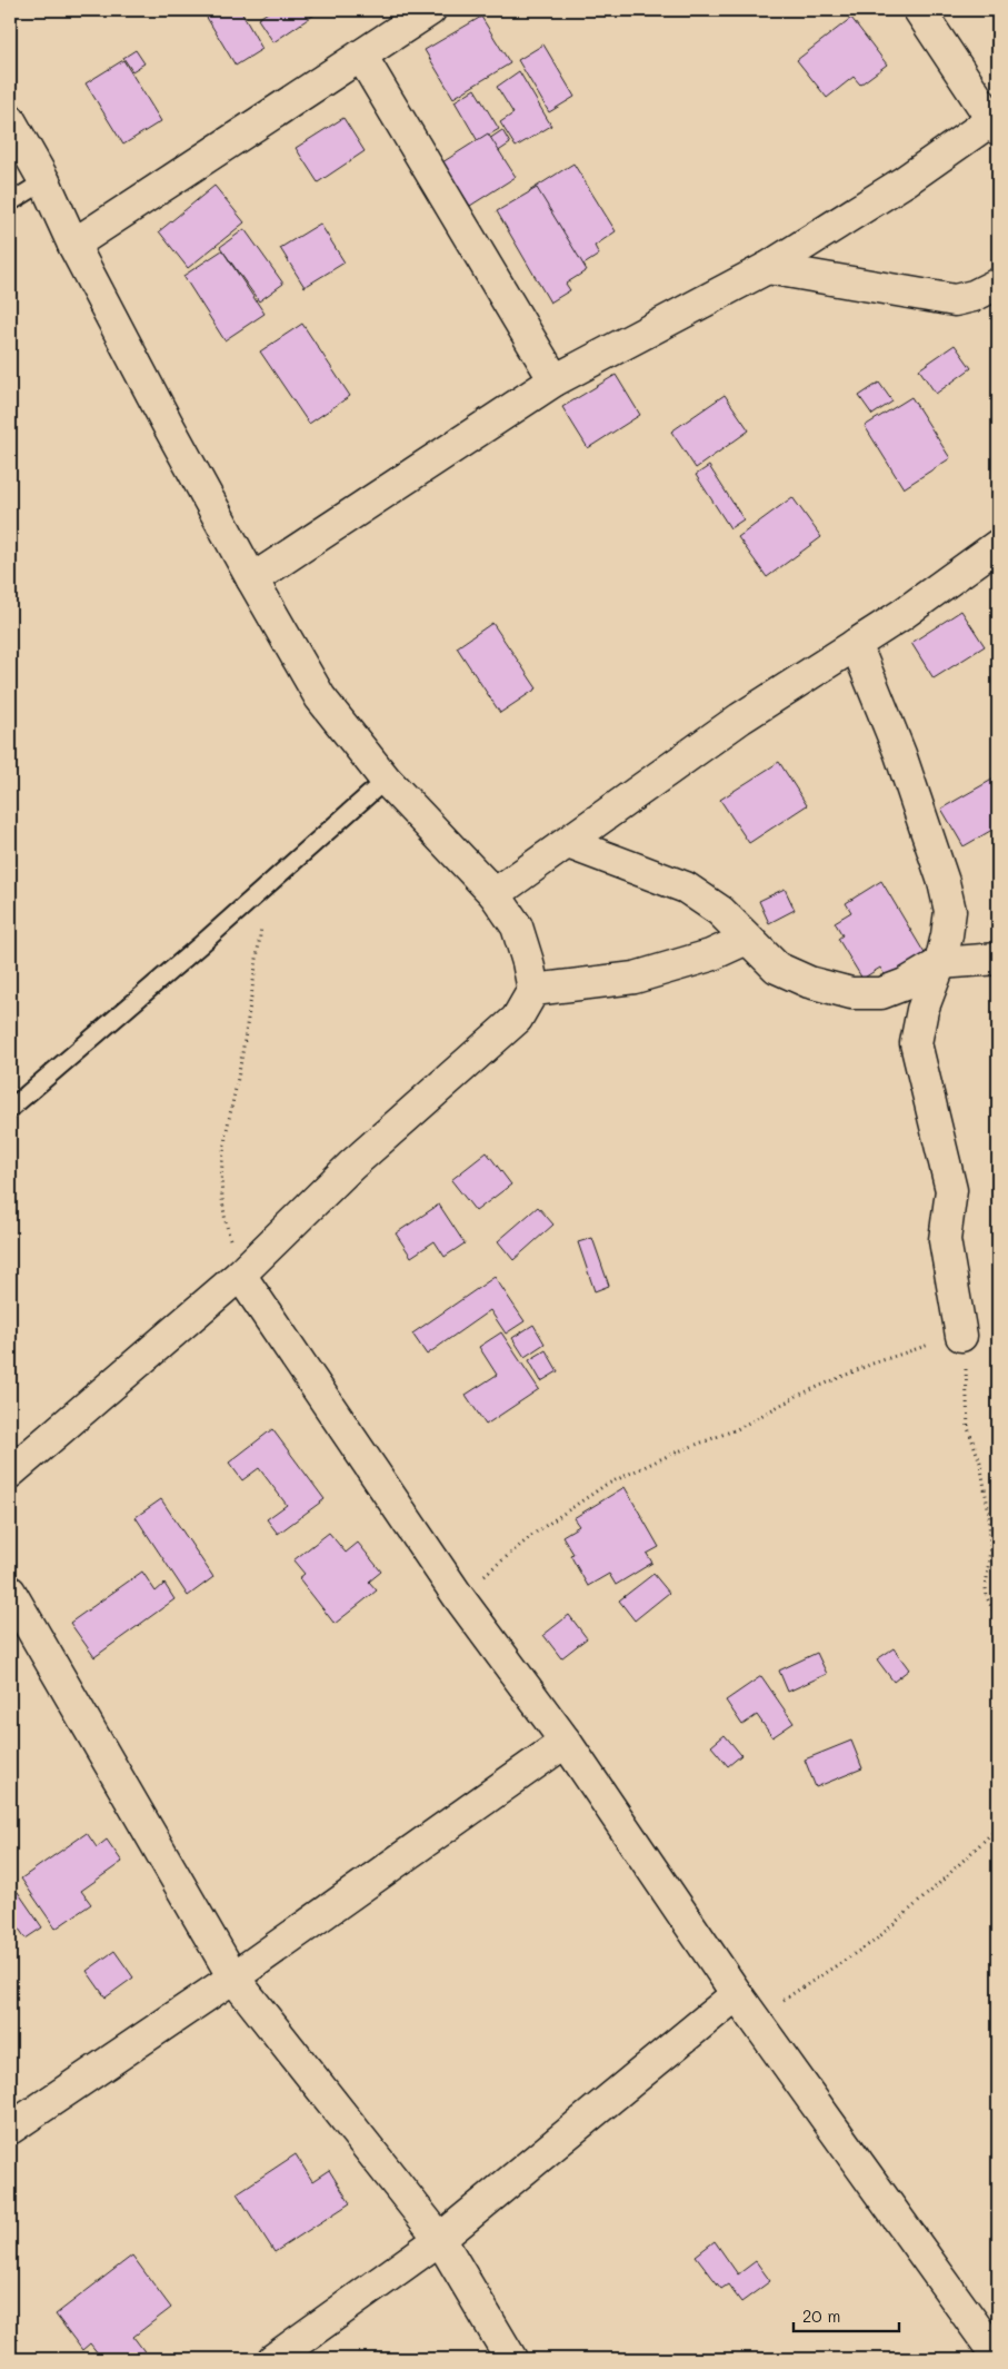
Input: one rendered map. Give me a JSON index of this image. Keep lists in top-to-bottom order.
{
  "scale_bar": "20 m"
}
